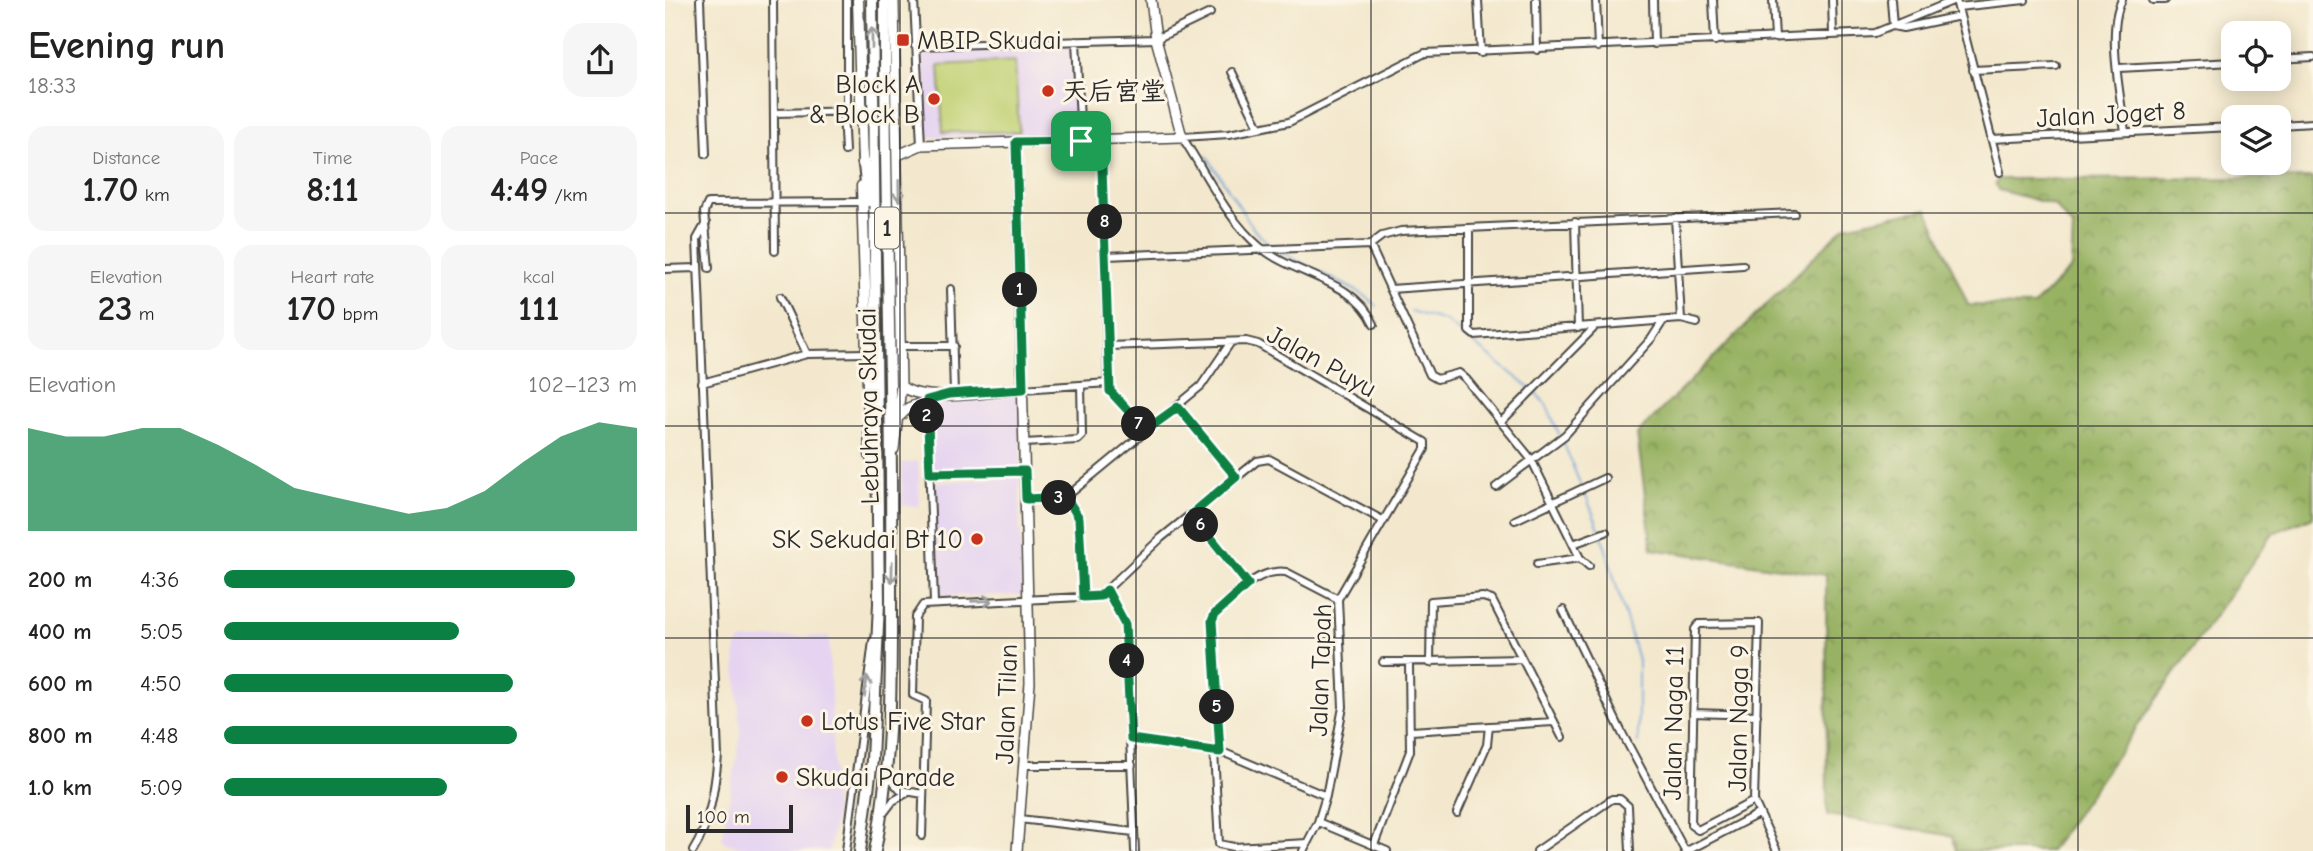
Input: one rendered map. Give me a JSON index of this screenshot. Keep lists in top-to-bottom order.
{
  "streets": {
    "highway": ["1", "Lebuhraya Skudai"],
    "street": [
      "Jalan Joget 8",
      "Jalan Puyu",
      "Jalan Tapah",
      "Jalan Tilan",
      "Jalan Naga 9",
      "Jalan Naga 11"
    ]
  },
  "crossings": [
    ["Jalan Puyu", "Jalan Tapah"],
    ["Jalan Naga 9", "Jalan Naga 11"]
  ],
  "places": {
    "transit": ["MBIP Skudai"],
    "other": [
      "天后宫堂",
      "Block A & Block B",
      "SK Sekudai Bt 10",
      "Lotus Five Star",
      "Skudai Parade"
    ]
  },
  "scale_bar": "100 m",
  "page": {
    "heading": ["Evening run", "18:33"],
    "stats": [
      ["Distance", "1.70 km"],
      ["Time", "8:11"],
      ["Pace", "4:49 /km"],
      ["Elevation", "23 m"],
      ["Heart rate", "170 bpm"],
      ["kcal", "111"]
    ],
    "pins": [
      "8",
      "1",
      "2",
      "7",
      "3",
      "6",
      "4",
      "5"
    ],
    "chart": ["Elevation", "102–123 m"],
    "list": [
      {
        "name": "200 m",
        "note": "4:36"
      },
      {
        "name": "400 m",
        "note": "5:05"
      },
      {
        "name": "600 m",
        "note": "4:50"
      },
      {
        "name": "800 m",
        "note": "4:48"
      },
      {
        "name": "1.0 km",
        "note": "5:09"
      }
    ],
    "scale": "100 m"
  }
}
